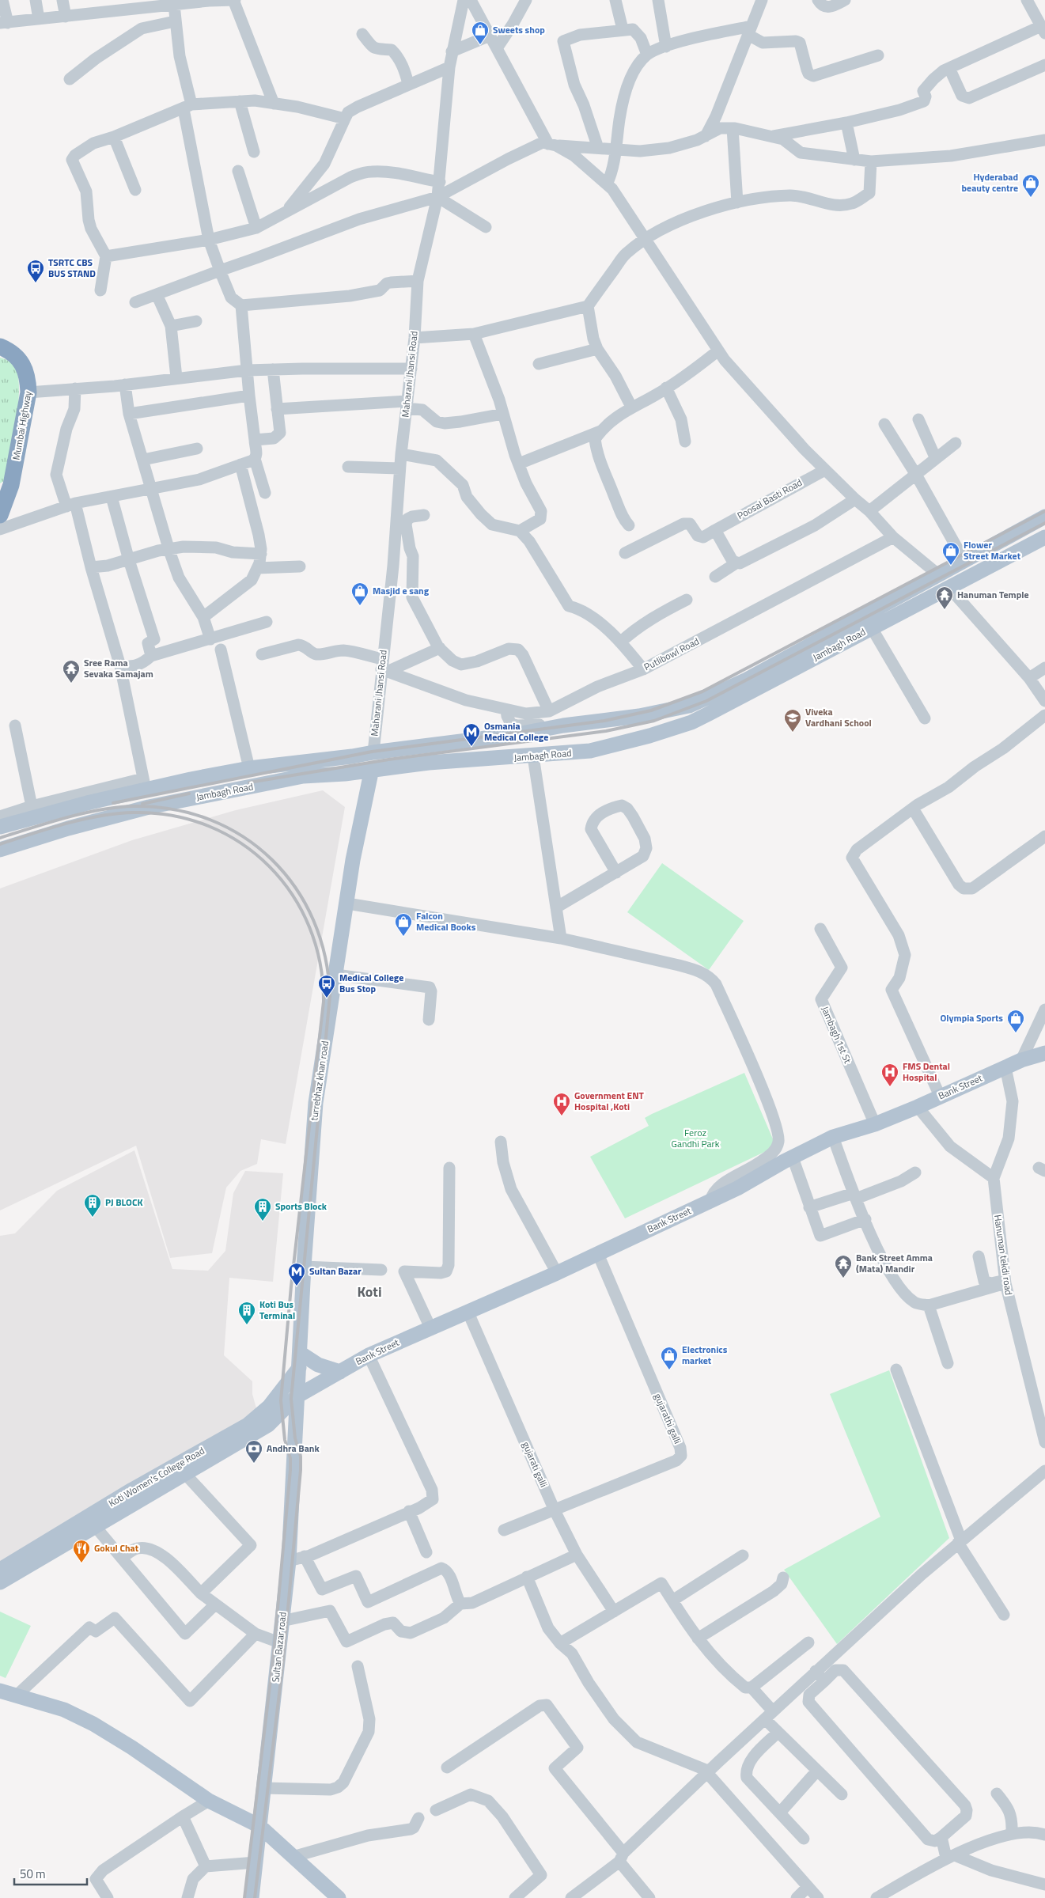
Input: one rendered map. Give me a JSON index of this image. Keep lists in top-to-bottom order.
{
  "streets": {
    "highway": ["Mumbai Highway"],
    "main road": [
      "Jambagh Road",
      "turrebhaz khan road",
      "Bank Street",
      "Koti Women's College Road",
      "Sultan Bazar road"
    ],
    "street": [
      "Maharani Jhansi Road",
      "Poosal Basti Road",
      "Putlibowl Road",
      "Jambagh 1st St",
      "Hanuman tekdi road",
      "gujarathi galli",
      "gujarati galli"
    ]
  },
  "crossings": [
    ["Maharani Jhansi Road", "Jambagh Road"],
    ["Maharani Jhansi Road", "Putlibowl Road"],
    ["Jambagh Road", "turrebhaz khan road"],
    ["Jambagh 1st St", "Bank Street"],
    ["turrebhaz khan road", "Bank Street"],
    ["turrebhaz khan road", "Koti Women's College Road"],
    ["turrebhaz khan road", "Sultan Bazar road"],
    ["Bank Street", "Hanuman tekdi road"],
    ["Bank Street", "gujarathi galli"],
    ["Bank Street", "gujarati galli"],
    ["Bank Street", "Koti Women's College Road"],
    ["Bank Street", "Sultan Bazar road"],
    ["gujarathi galli", "gujarati galli"],
    ["Koti Women's College Road", "Sultan Bazar road"]
  ],
  "districts": ["Koti"],
  "parks": ["Feroz Gandhi Park"],
  "places": {
    "shop": [
      "Sweets shop",
      "Hyderabad beauty centre",
      "Flower Street Market",
      "Masjid e sang",
      "Falcon Medical Books",
      "Olympia Sports",
      "Electronics market"
    ],
    "bus stop": ["TSRTC CBS BUS STAND", "Medical College Bus Stop"],
    "temple": ["Hanuman Temple", "Sree Rama Sevaka Samajam", "Bank Street Amma (Mata) Mandir"],
    "school or university": ["Viveka Vardhani School"],
    "metro station": ["Osmania Medical College", "Sultan Bazar"],
    "hospital": ["FMS Dental Hospital", "Government ENT Hospital ,Koti"],
    "building": ["PJ BLOCK", "Sports Block", "Koti Bus Terminal"],
    "bank": ["Andhra Bank"],
    "restaurant": ["Gokul Chat"]
  },
  "scale_bar": "50 m"
}
